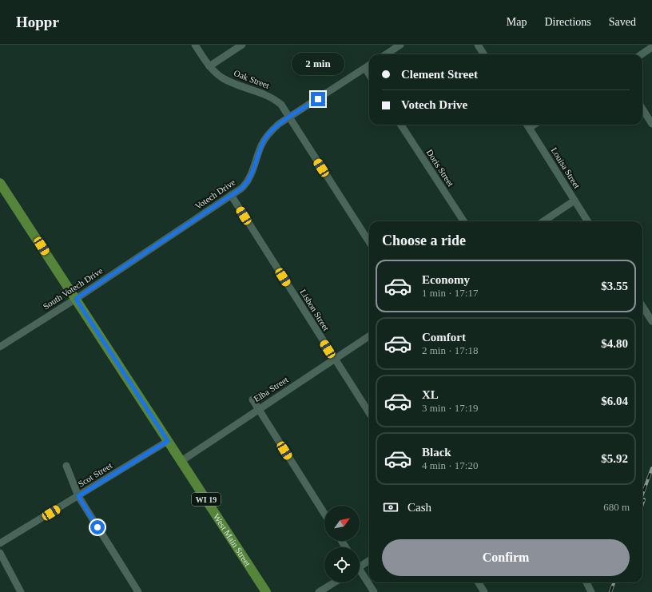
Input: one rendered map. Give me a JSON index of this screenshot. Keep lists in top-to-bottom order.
{
  "streets": {
    "main road": ["WI 19", "West Main Street"],
    "street": [
      "Oak Street",
      "Doris Street",
      "Louisa Street",
      "Votech Drive",
      "South Votech Drive",
      "Lisbon Street",
      "Elba Street",
      "Scot Street"
    ]
  },
  "crossings": [
    ["Oak Street", "Votech Drive"],
    ["Votech Drive", "South Votech Drive"],
    ["Votech Drive", "Lisbon Street"],
    ["South Votech Drive", "West Main Street"],
    ["Lisbon Street", "Elba Street"],
    ["Elba Street", "West Main Street"],
    ["Scot Street", "West Main Street"]
  ],
  "north": "top right",
  "page": {
    "header": "Hoppr",
    "nav": ["Map", "Directions", "Saved"],
    "bubble": "2 min",
    "banner": ["Clement Street", "Votech Drive"],
    "heading": "Choose a ride",
    "list": [
      {
        "name": "Economy",
        "note": "1 min · 17:17",
        "value": "$3.55"
      },
      {
        "name": "Comfort",
        "note": "2 min · 17:18",
        "value": "$4.80"
      },
      {
        "name": "XL",
        "note": "3 min · 17:19",
        "value": "$6.04"
      },
      {
        "name": "Black",
        "note": "4 min · 17:20",
        "value": "$5.92"
      }
    ],
    "pay": ["Cash", "680 m"],
    "buttons": "Confirm"
  }
}
